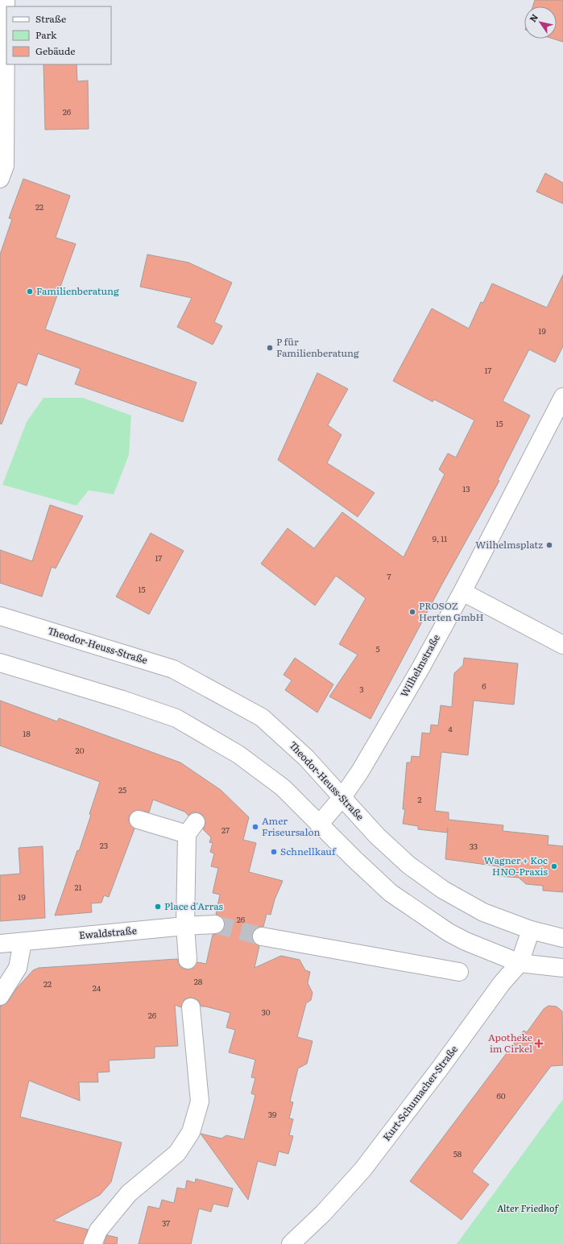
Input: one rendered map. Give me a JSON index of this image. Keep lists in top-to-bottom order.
{
  "streets": {
    "street": [
      "Theodor-Heuss-Straße",
      "Wilhelmstraße",
      "Ewaldstraße",
      "Kurt-Schumacher-Straße"
    ]
  },
  "crossings": [
    ["Theodor-Heuss-Straße", "Wilhelmstraße"],
    ["Theodor-Heuss-Straße", "Kurt-Schumacher-Straße"]
  ],
  "parks": ["Alter Friedhof"],
  "places": {
    "other": [
      "Familienberatung",
      "P für Familienberatung",
      "Wilhelmsplatz",
      "PROSOZ Herten GmbH",
      "Amer Friseursalon",
      "Schnellkauf",
      "Wagner + Koc HNO-Praxis",
      "Place d'Arras"
    ],
    "health": ["Apotheke im Cirkel"]
  },
  "house_numbers": [
    "26",
    "22",
    "19",
    "17",
    "15",
    "13",
    "9, 11",
    "17",
    "7",
    "15",
    "5",
    "6",
    "3",
    "4",
    "18",
    "20",
    "25",
    "2",
    "27",
    "23",
    "33",
    "21",
    "19",
    "26",
    "28",
    "22",
    "24",
    "30",
    "26",
    "60",
    "39",
    "58",
    "37"
  ],
  "legend": ["Straße", "Park", "Gebäude"],
  "north": "top left"
}
